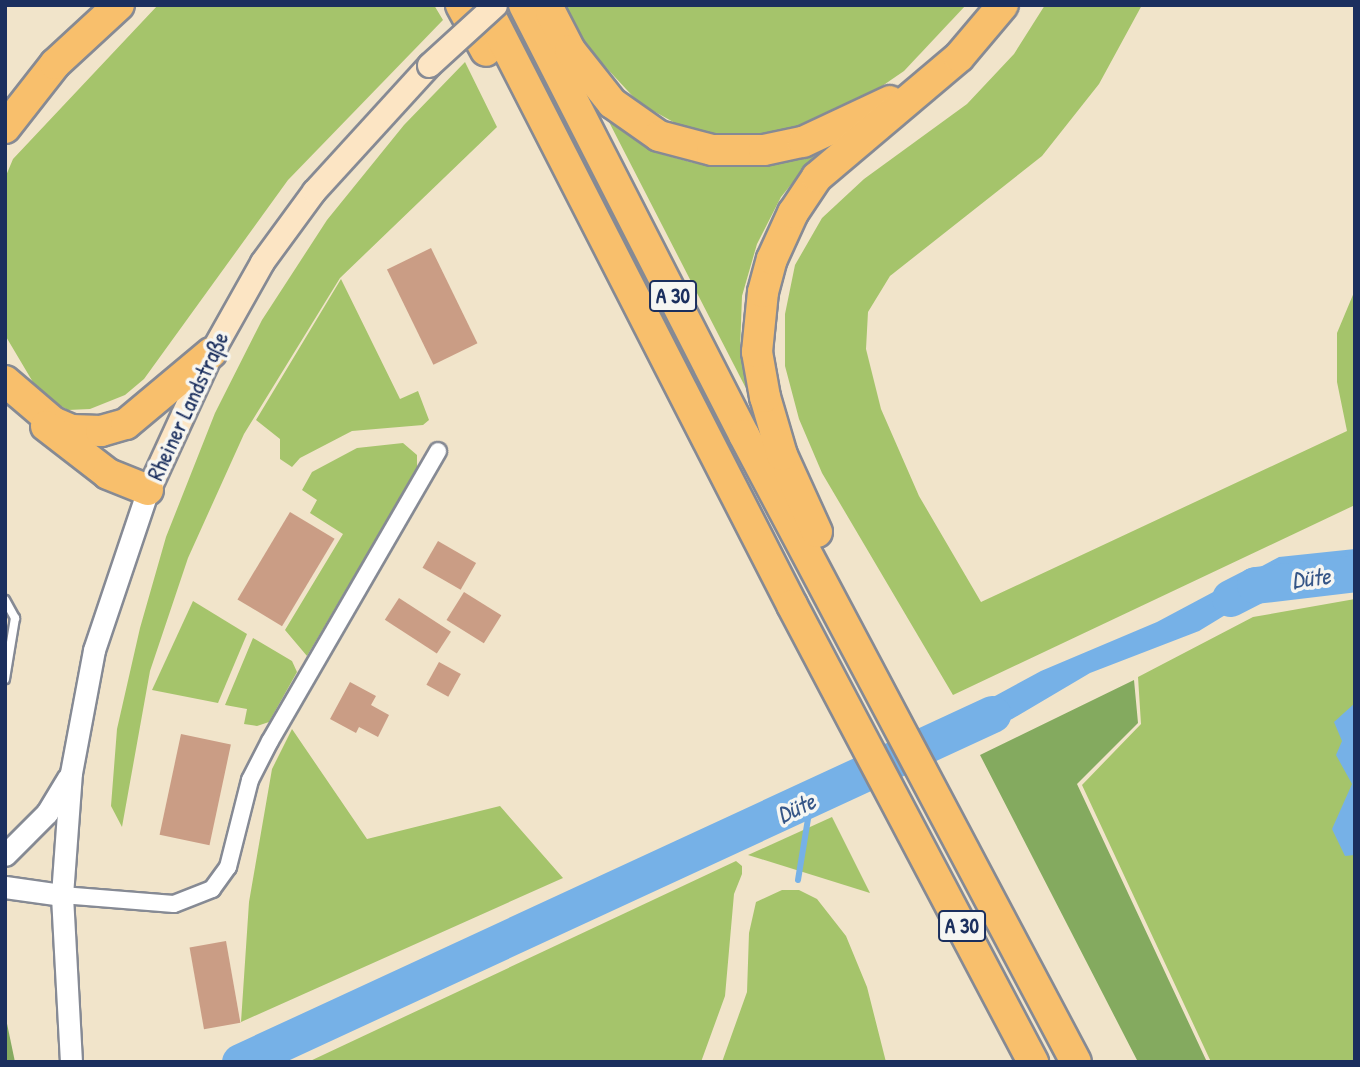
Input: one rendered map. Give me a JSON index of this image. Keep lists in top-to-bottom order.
{
  "streets": {
    "highway": ["A 30"],
    "main road": ["Rheiner Landstraße"]
  },
  "water": ["Düte"]
}
